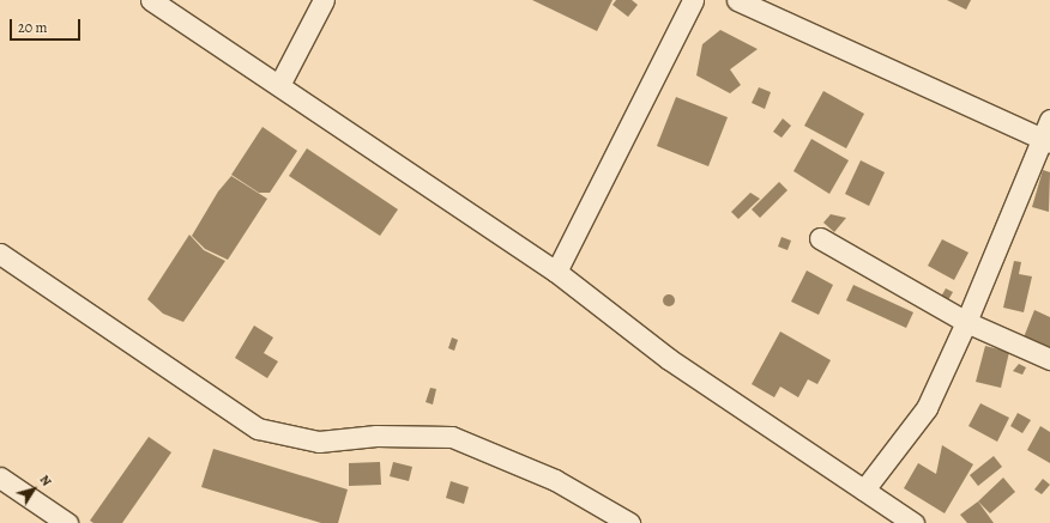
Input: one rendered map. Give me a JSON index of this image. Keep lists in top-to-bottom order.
{
  "scale_bar": "20 m",
  "north": "top right"
}
